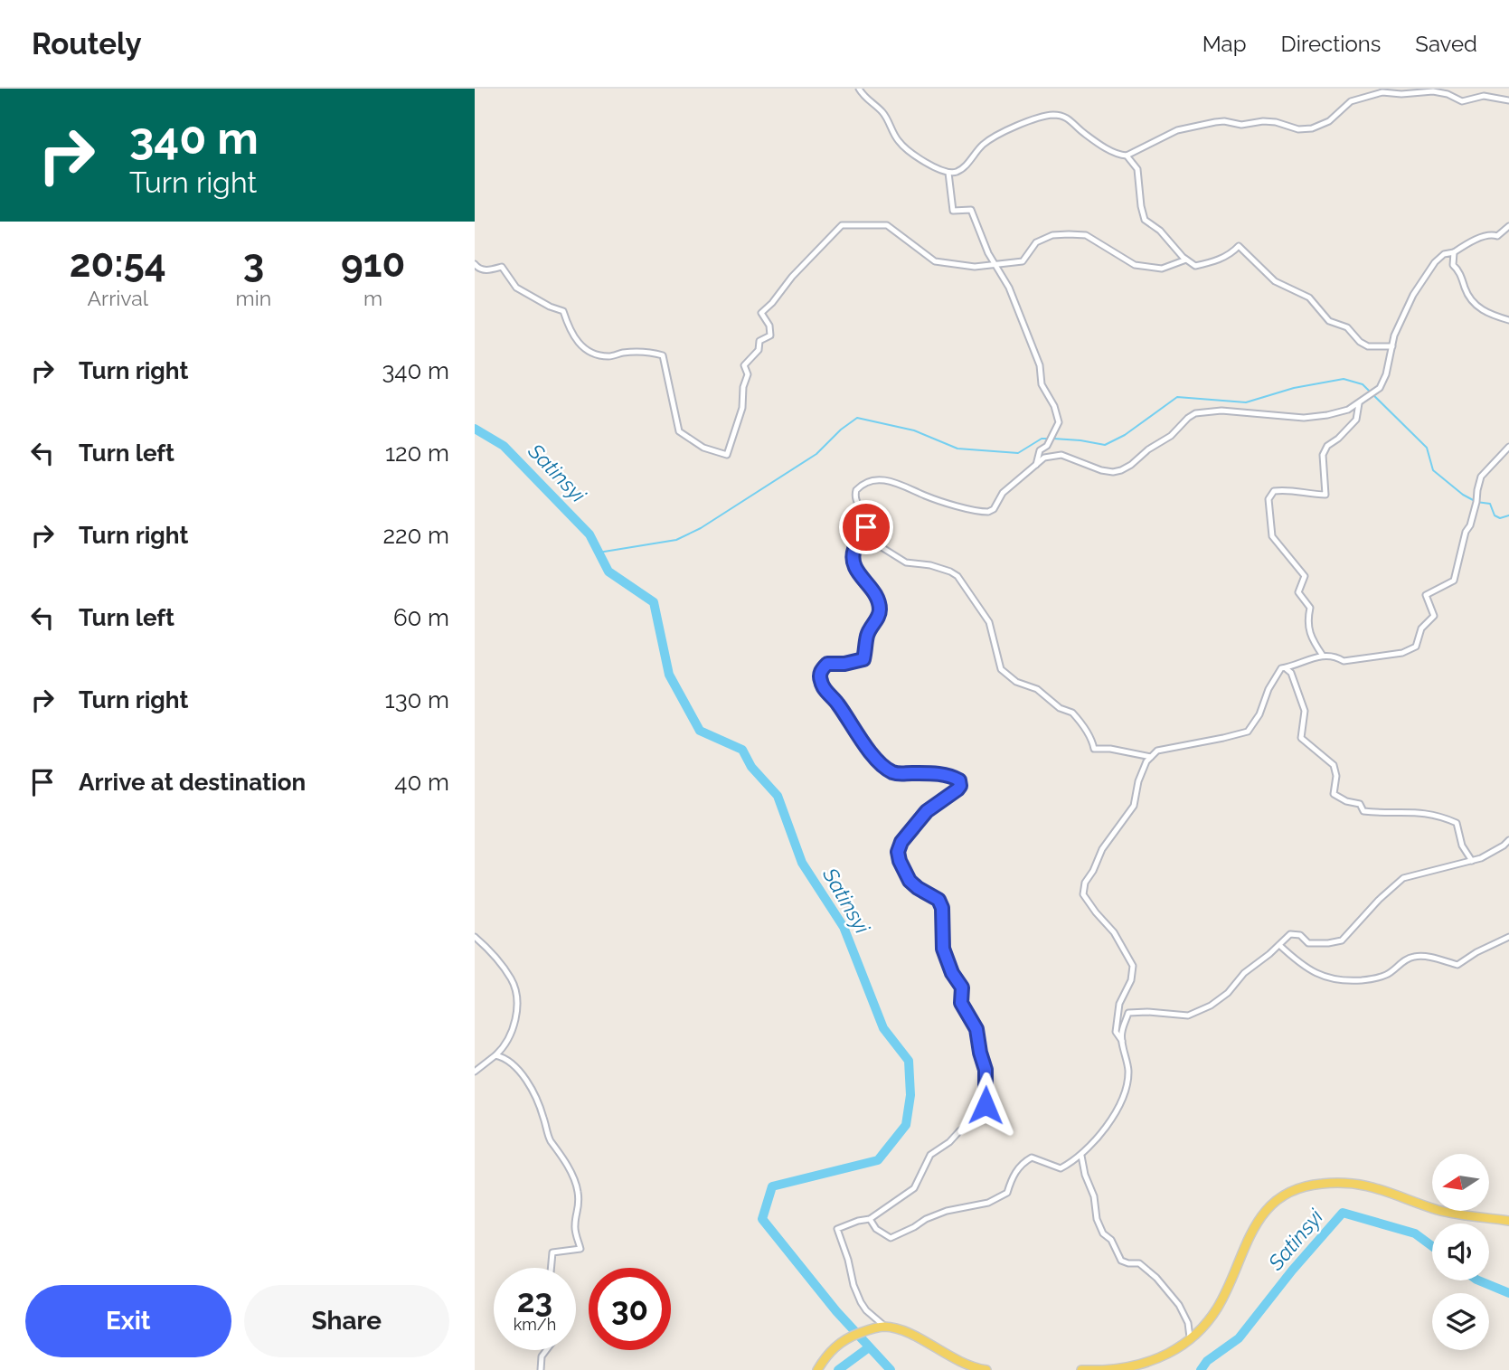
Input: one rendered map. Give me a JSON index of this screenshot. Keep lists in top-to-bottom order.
{
  "water": ["Satinsyi"],
  "north": "left",
  "page": {
    "header": "Routely",
    "nav": ["Map", "Directions", "Saved"],
    "turn": ["340 m", "Turn right"],
    "eta": [
      "20:54",
      "Arrival",
      "3",
      "min",
      "910",
      "m"
    ],
    "list": [
      {
        "name": "Turn right",
        "value": "340 m"
      },
      {
        "name": "Turn left",
        "value": "120 m"
      },
      {
        "name": "Turn right",
        "value": "220 m"
      },
      {
        "name": "Turn left",
        "value": "60 m"
      },
      {
        "name": "Turn right",
        "value": "130 m"
      },
      {
        "name": "Arrive at destination",
        "value": "40 m"
      }
    ],
    "speed": "23 km/h",
    "limit": "30",
    "buttons": ["Exit", "Share"]
  }
}
